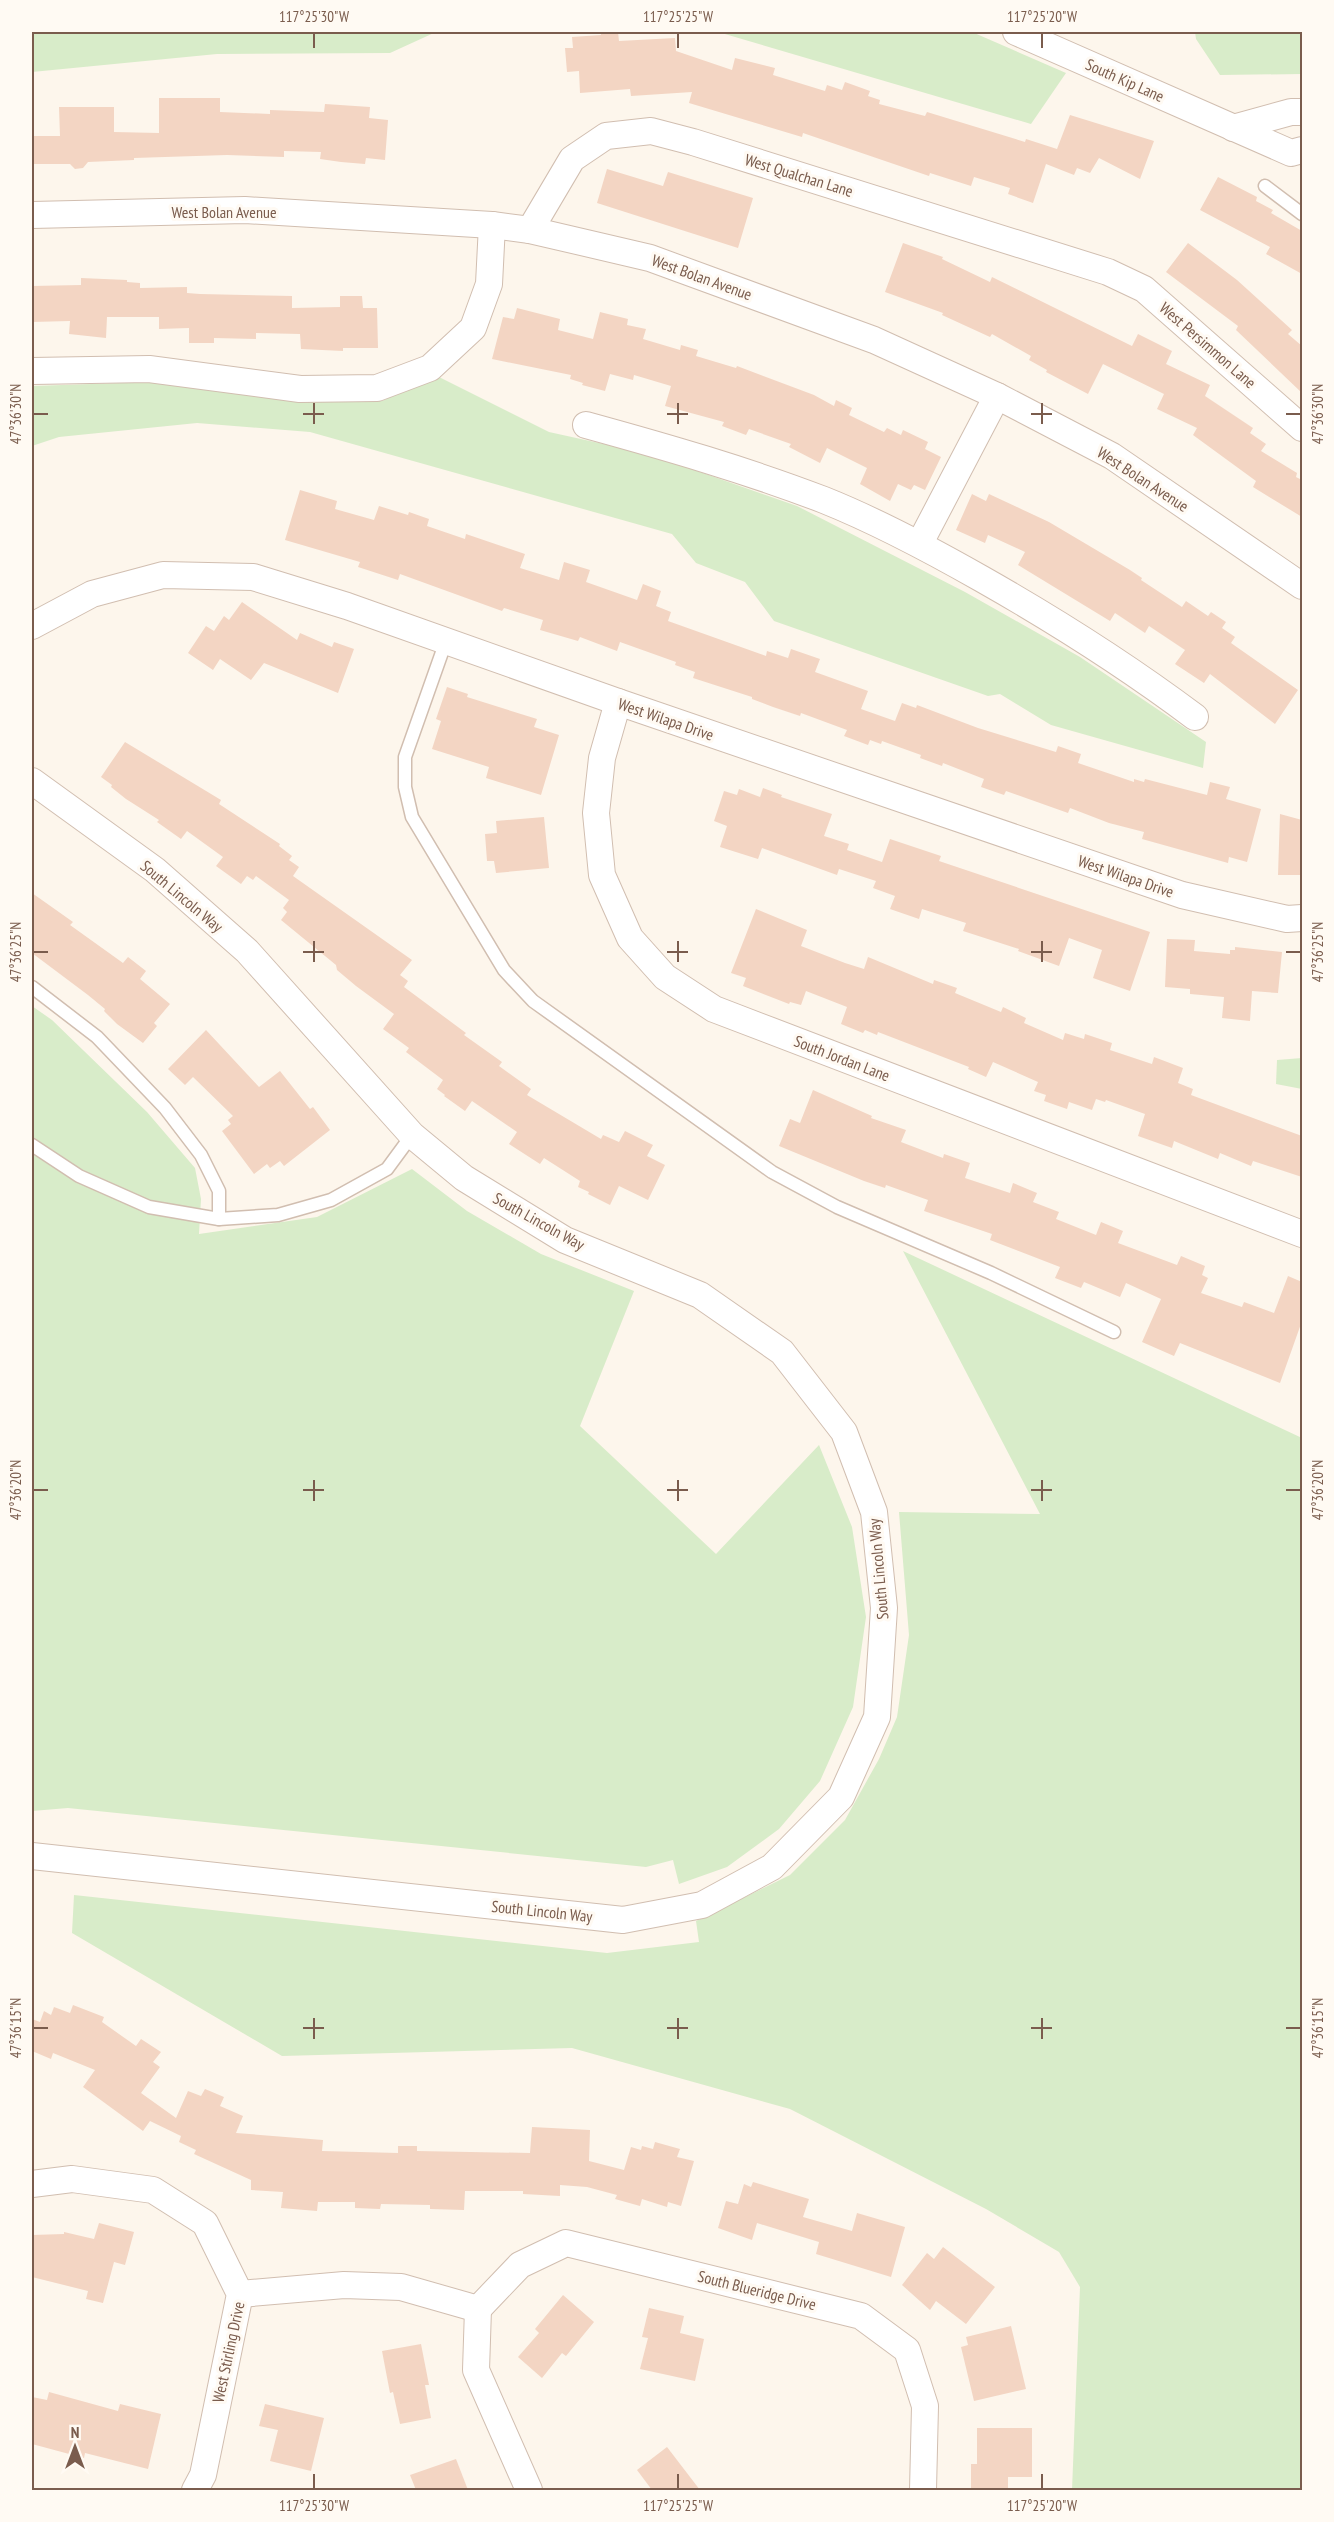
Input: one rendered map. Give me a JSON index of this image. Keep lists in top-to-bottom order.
{
  "streets": {
    "street": [
      "South Kip Lane",
      "West Qualchan Lane",
      "West Bolan Avenue",
      "West Persimmon Lane",
      "West Wilapa Drive",
      "South Lincoln Way",
      "South Jordan Lane",
      "South Blueridge Drive",
      "West Stirling Drive"
    ]
  },
  "crossings": [
    ["West Qualchan Lane", "West Bolan Avenue"],
    ["West Qualchan Lane", "West Persimmon Lane"],
    ["West Wilapa Drive", "South Jordan Lane"]
  ],
  "north": "top",
  "coordinates": [
    "117°25'30\"W",
    "117°25'25\"W",
    "117°25'20\"W",
    "47°36'30\"N",
    "47°36'25\"N",
    "47°36'20\"N",
    "47°36'15\"N"
  ]
}
